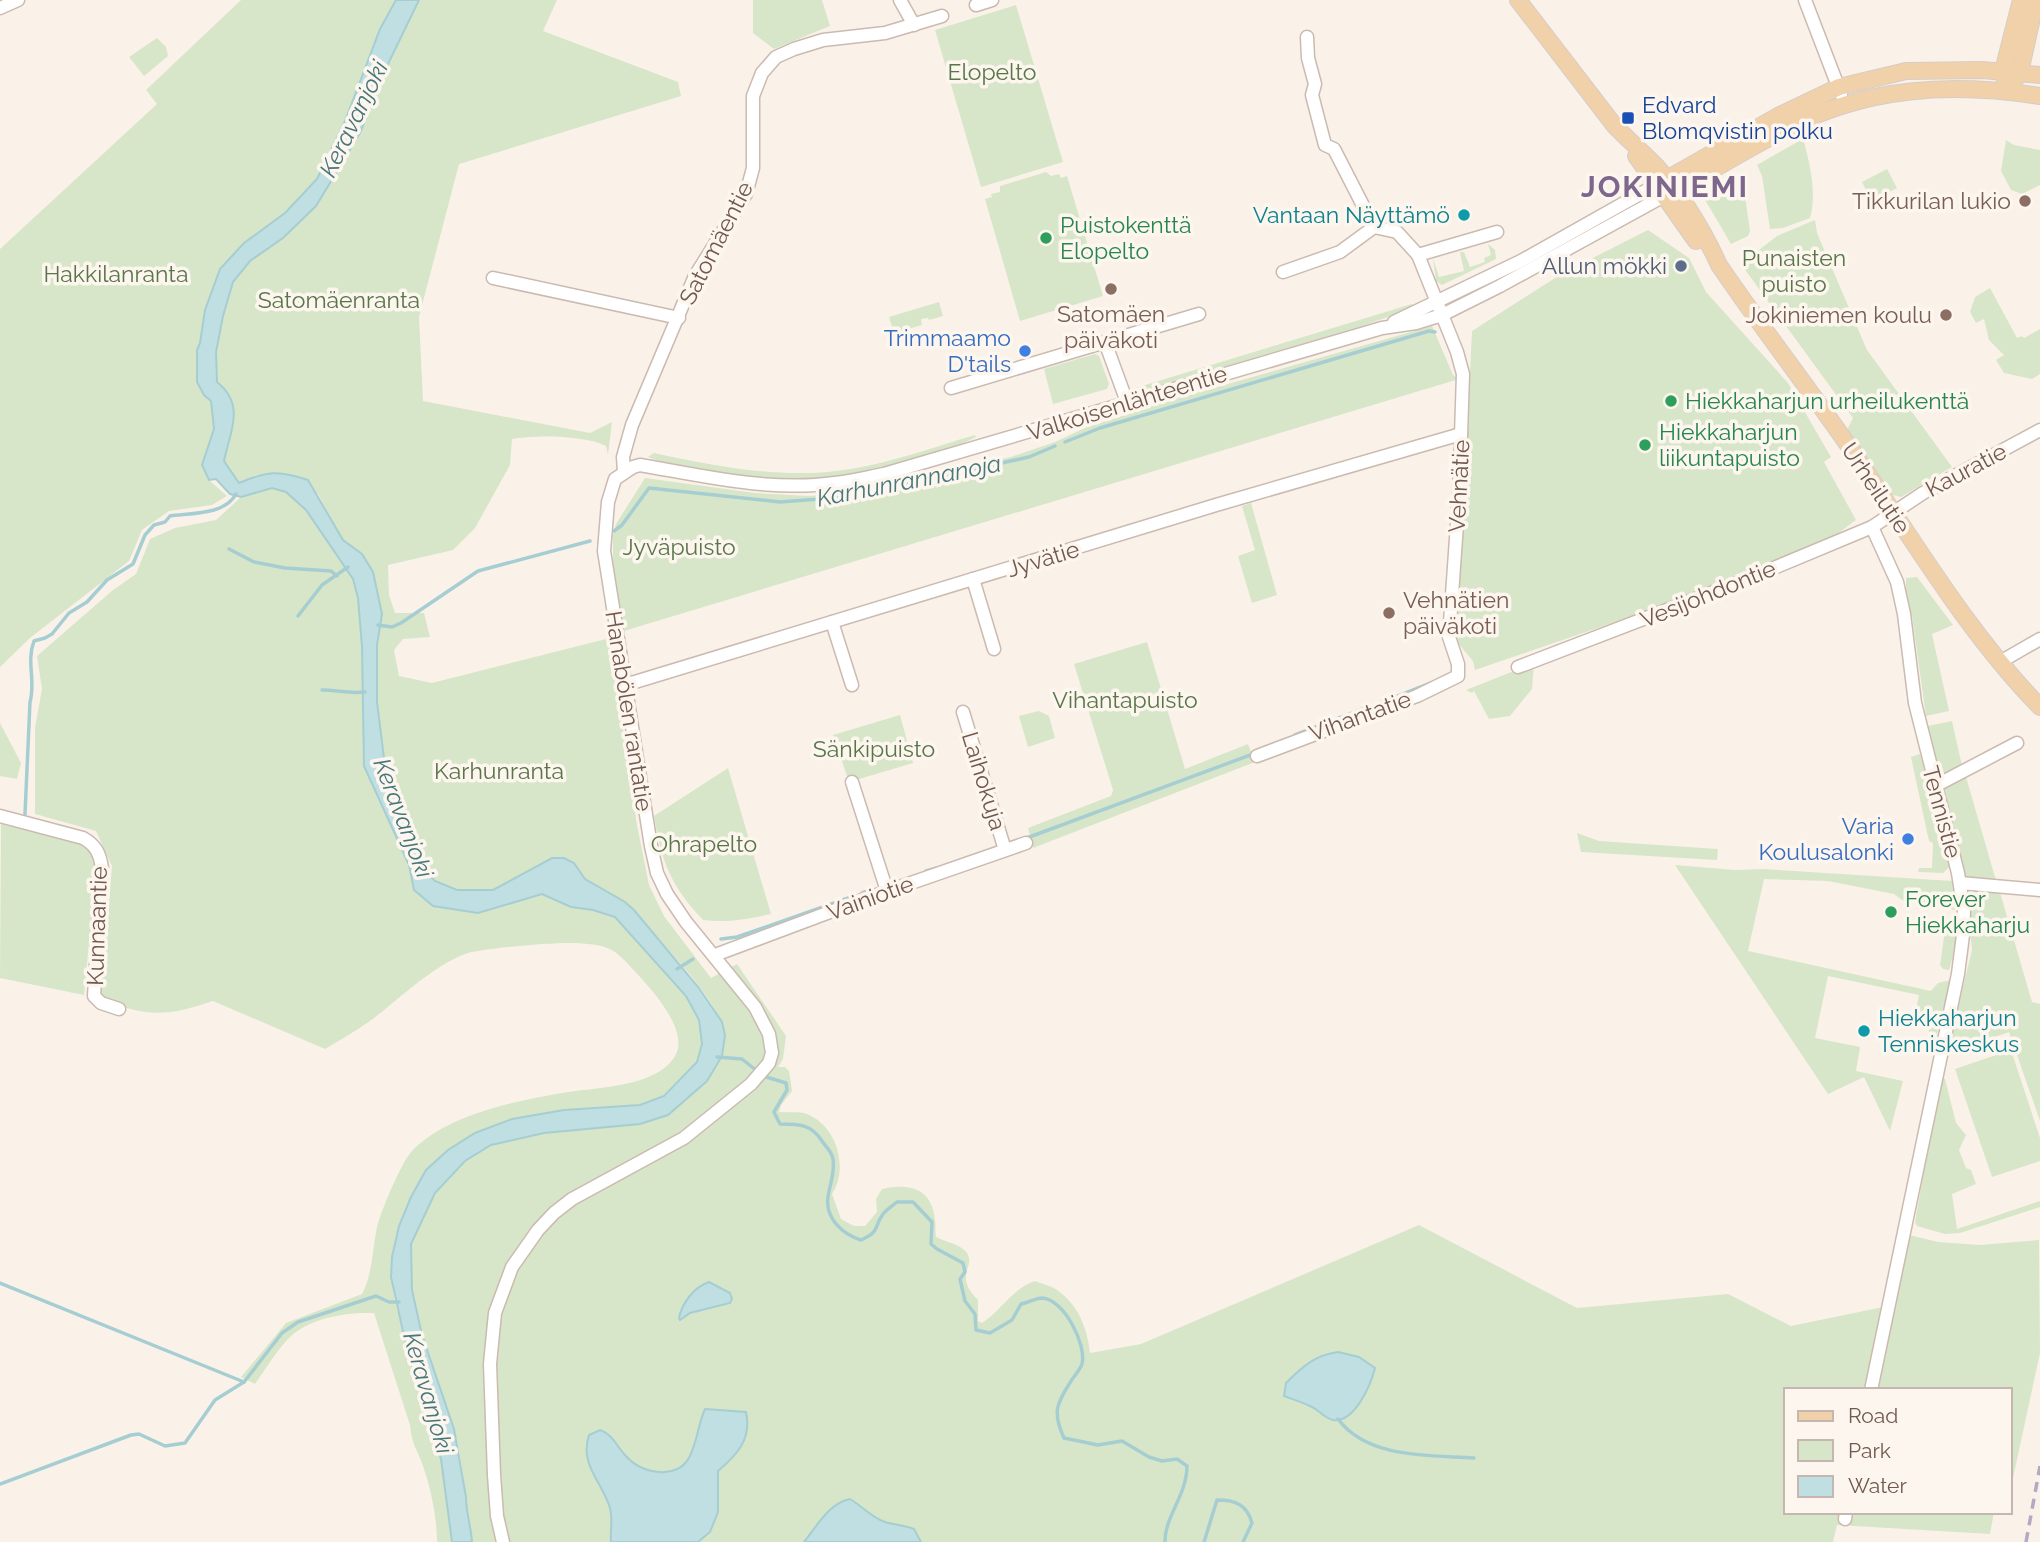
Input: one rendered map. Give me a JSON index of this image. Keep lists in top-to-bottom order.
{
  "streets": {
    "main road": ["Valkoisenlähteentie", "Urheilutie"],
    "street": [
      "Satomäentie",
      "Kauratie",
      "Vehnätie",
      "Jyvätie",
      "Vesijohdontie",
      "Hanabölen rantatie",
      "Vihantatie",
      "Laihokuja",
      "Tennistie",
      "Vainiotie",
      "Kunnaantie"
    ]
  },
  "crossings": [
    ["Satomäentie", "Valkoisenlähteentie"],
    ["Satomäentie", "Hanabölen rantatie"],
    ["Valkoisenlähteentie", "Vehnätie"],
    ["Valkoisenlähteentie", "Urheilutie"],
    ["Valkoisenlähteentie", "Hanabölen rantatie"],
    ["Kauratie", "Urheilutie"],
    ["Kauratie", "Vesijohdontie"],
    ["Vehnätie", "Jyvätie"],
    ["Vehnätie", "Vihantatie"],
    ["Urheilutie", "Vesijohdontie"],
    ["Jyvätie", "Hanabölen rantatie"],
    ["Vesijohdontie", "Tennistie"],
    ["Hanabölen rantatie", "Vainiotie"],
    ["Laihokuja", "Vainiotie"]
  ],
  "districts": ["JOKINIEMI"],
  "water": ["Keravanjoki", "Karhunrannanoja"],
  "parks": [
    "Elopelto",
    "Punaisten puisto",
    "Hakkilanranta",
    "Satomäenranta",
    "Jyväpuisto",
    "Vihantapuisto",
    "Sänkipuisto",
    "Karhunranta",
    "Ohrapelto"
  ],
  "places": {
    "transit": ["Edvard Blomqvistin polku"],
    "other": [
      "Tikkurilan lukio",
      "Vantaan Näyttämö",
      "Puistokenttä Elopelto",
      "Allun mökki",
      "Satomäen päiväkoti",
      "Jokiniemen koulu",
      "Trimmaamo D'tails",
      "Hiekkaharjun urheilukenttä",
      "Hiekkaharjun liikuntapuisto",
      "Vehnätien päiväkoti",
      "Varia Koulusalonki",
      "Forever Hiekkaharju",
      "Hiekkaharjun Tenniskeskus"
    ]
  },
  "legend": ["Road", "Park", "Water"]
}
